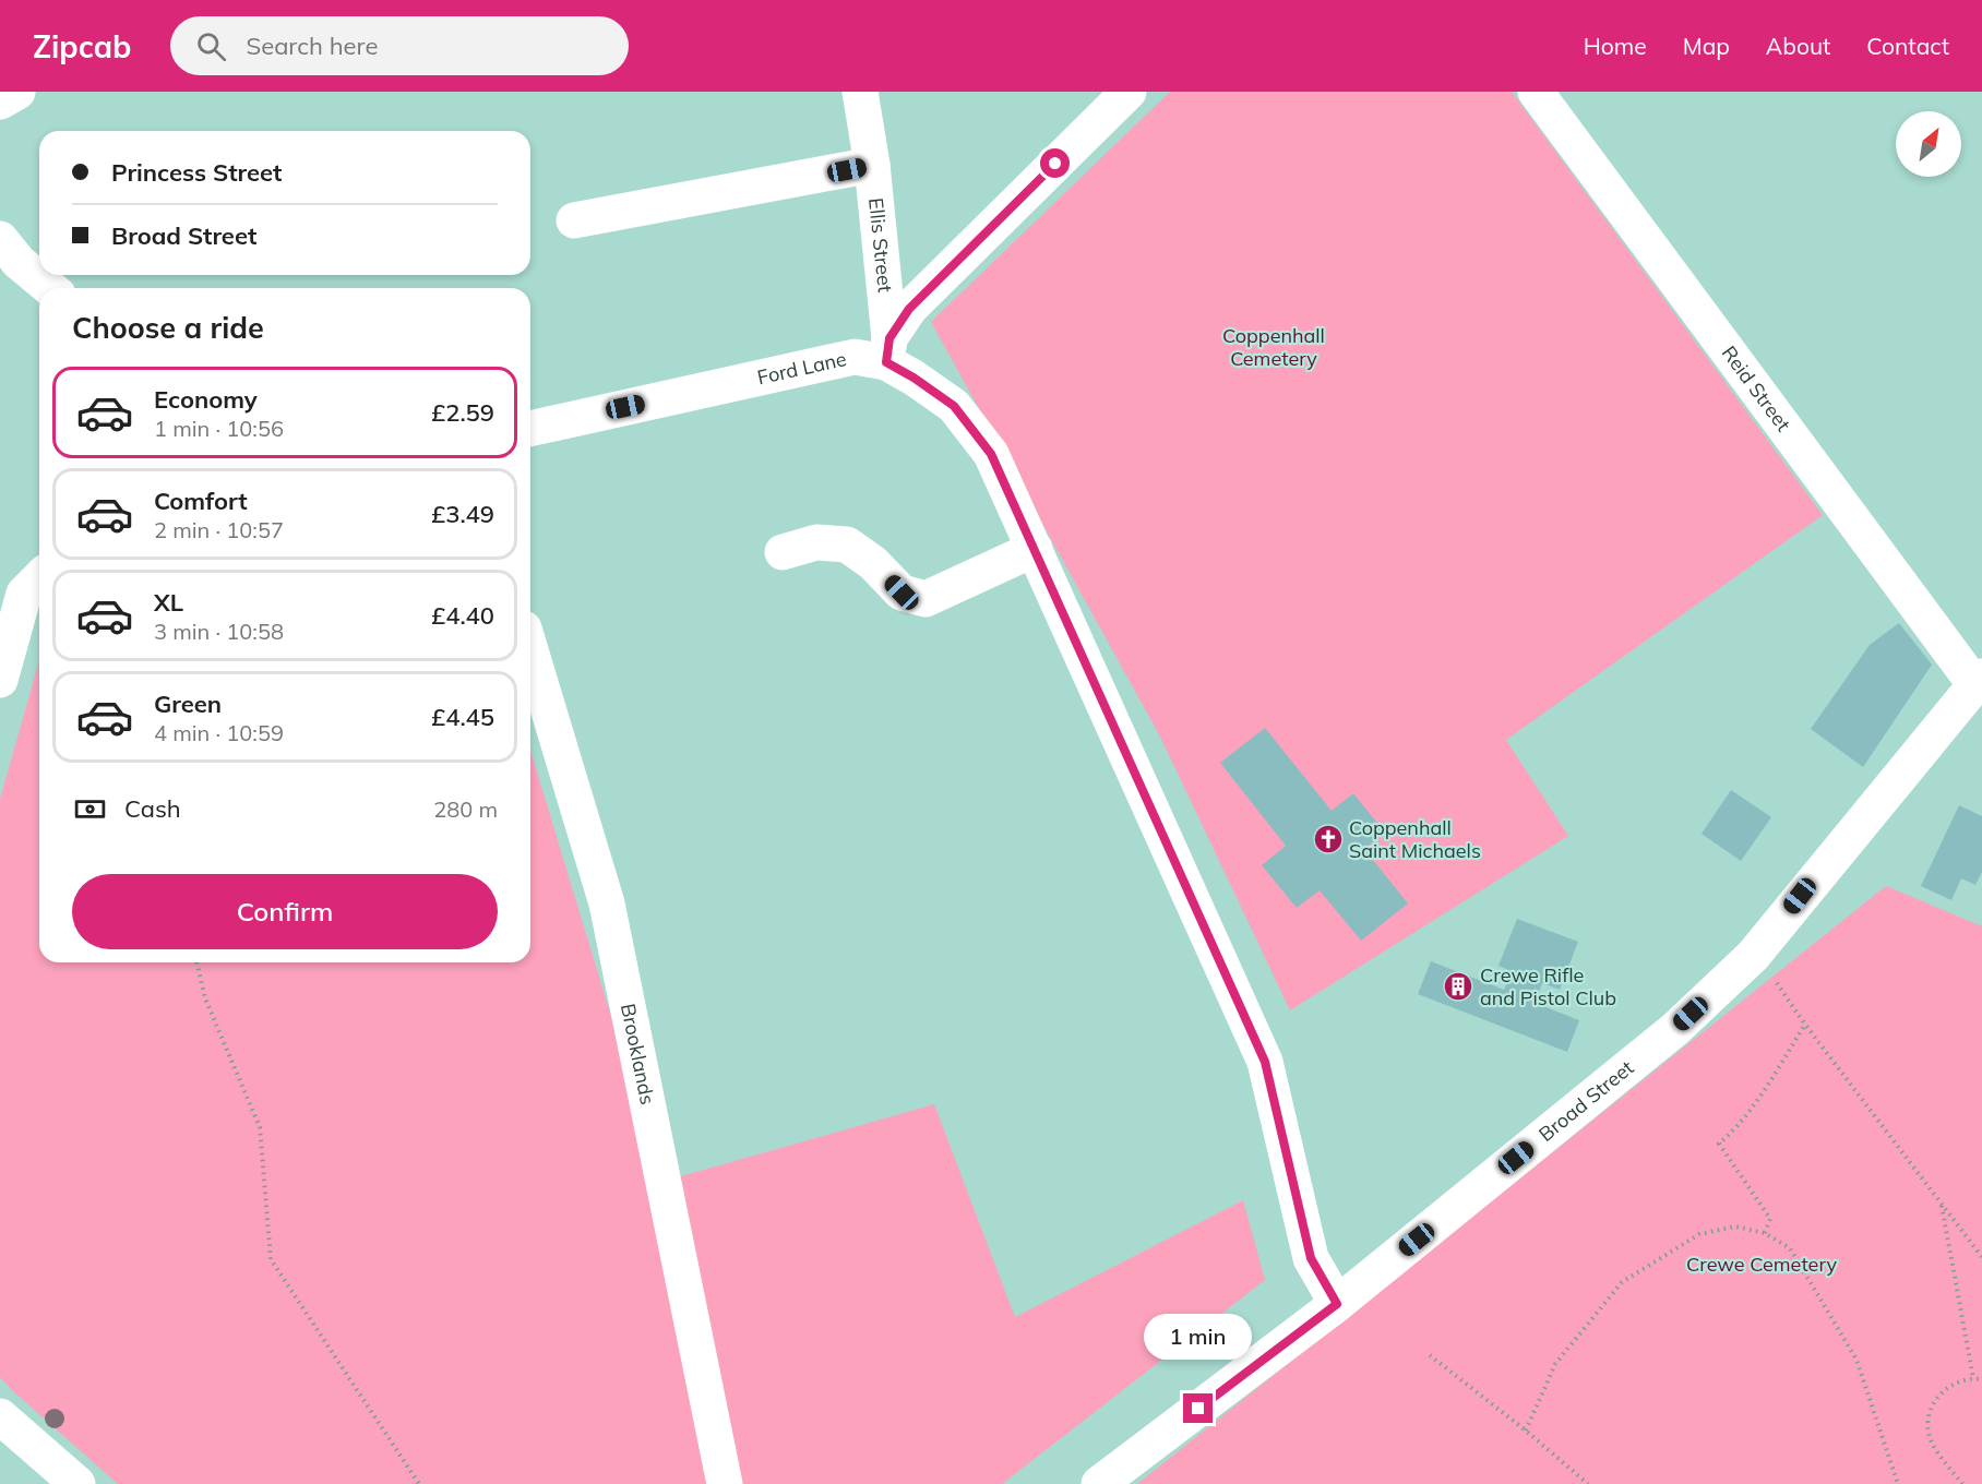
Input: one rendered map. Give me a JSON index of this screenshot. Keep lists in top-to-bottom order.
{
  "streets": {
    "street": [
      "Ellis Street",
      "Ford Lane",
      "Reid Street",
      "Brooklands",
      "Broad Street"
    ]
  },
  "crossings": [
    ["Ellis Street", "Ford Lane"],
    ["Ford Lane", "Broad Street"],
    ["Reid Street", "Broad Street"]
  ],
  "parks": ["Coppenhall Cemetery", "Crewe Cemetery"],
  "places": {
    "church": ["Coppenhall Saint Michaels"],
    "building": ["Crewe Rifle and Pistol Club"]
  },
  "north": "top right",
  "page": {
    "header": "Zipcab",
    "search": "Search here",
    "nav": [
      "Home",
      "Map",
      "About",
      "Contact"
    ],
    "banner": ["Princess Street", "Broad Street"],
    "heading": "Choose a ride",
    "list": [
      {
        "name": "Economy",
        "note": "1 min · 10:56",
        "value": "£2.59"
      },
      {
        "name": "Comfort",
        "note": "2 min · 10:57",
        "value": "£3.49"
      },
      {
        "name": "XL",
        "note": "3 min · 10:58",
        "value": "£4.40"
      },
      {
        "name": "Green",
        "note": "4 min · 10:59",
        "value": "£4.45"
      }
    ],
    "pay": ["Cash", "280 m"],
    "buttons": "Confirm",
    "bubble": "1 min"
  }
}
